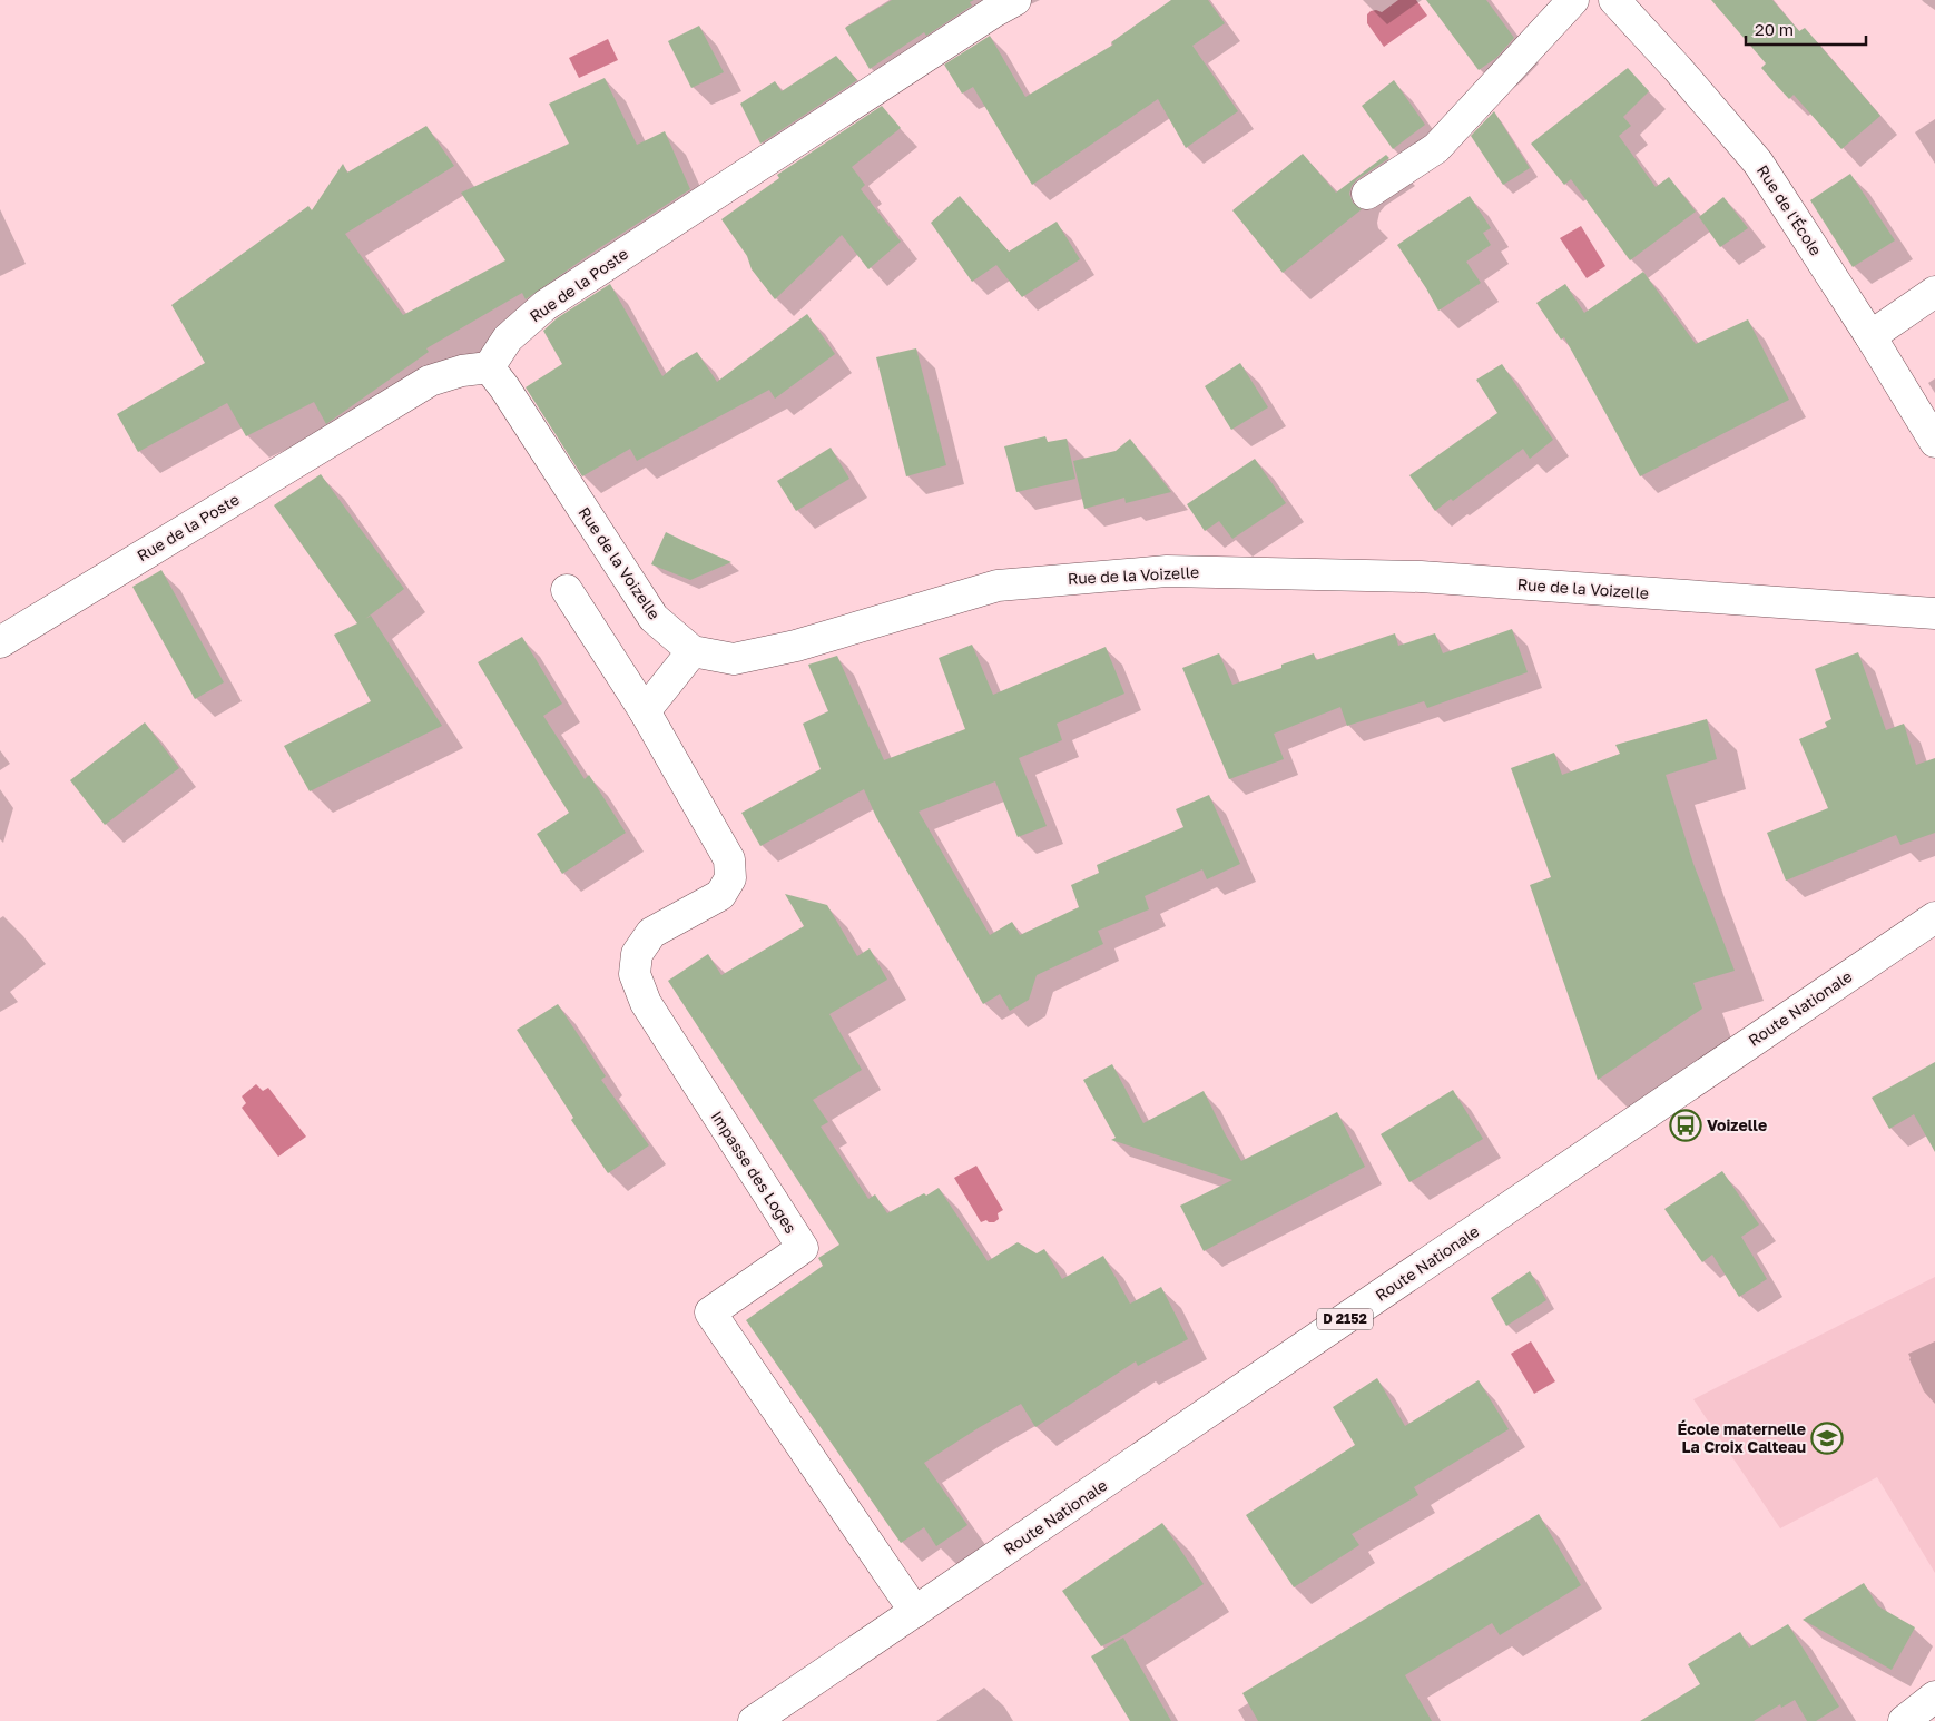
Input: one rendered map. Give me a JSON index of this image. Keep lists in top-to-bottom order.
{
  "streets": {
    "street": [
      "Rue de l'École",
      "Rue de la Poste",
      "Rue de la Voizelle",
      "Route Nationale",
      "Impasse des Loges",
      "D 2152"
    ]
  },
  "crossings": [
    ["Rue de la Poste", "Rue de la Voizelle"],
    ["Route Nationale", "Impasse des Loges"]
  ],
  "places": {
    "bus stop": ["Voizelle"],
    "school or university": ["École maternelle La Croix Calteau"]
  },
  "scale_bar": "20 m"
}
